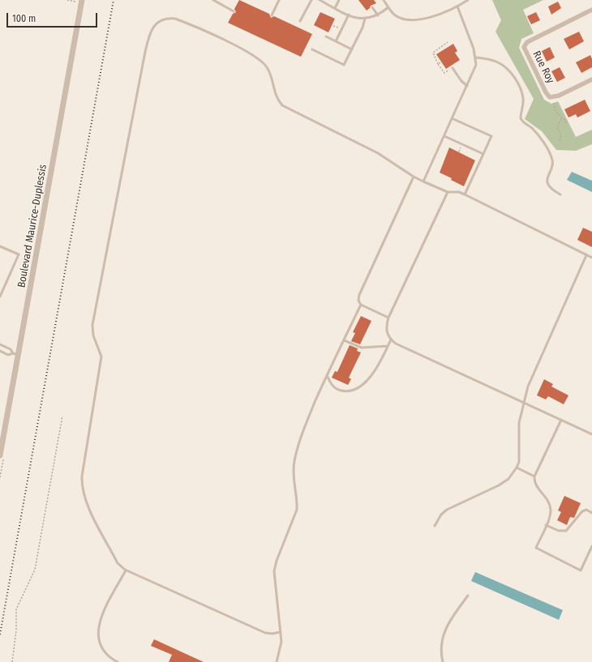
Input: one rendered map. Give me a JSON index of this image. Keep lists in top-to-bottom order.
{
  "streets": {
    "street": ["Rue Roy", "Boulevard Maurice-Duplessis"]
  },
  "scale_bar": "100 m"
}
